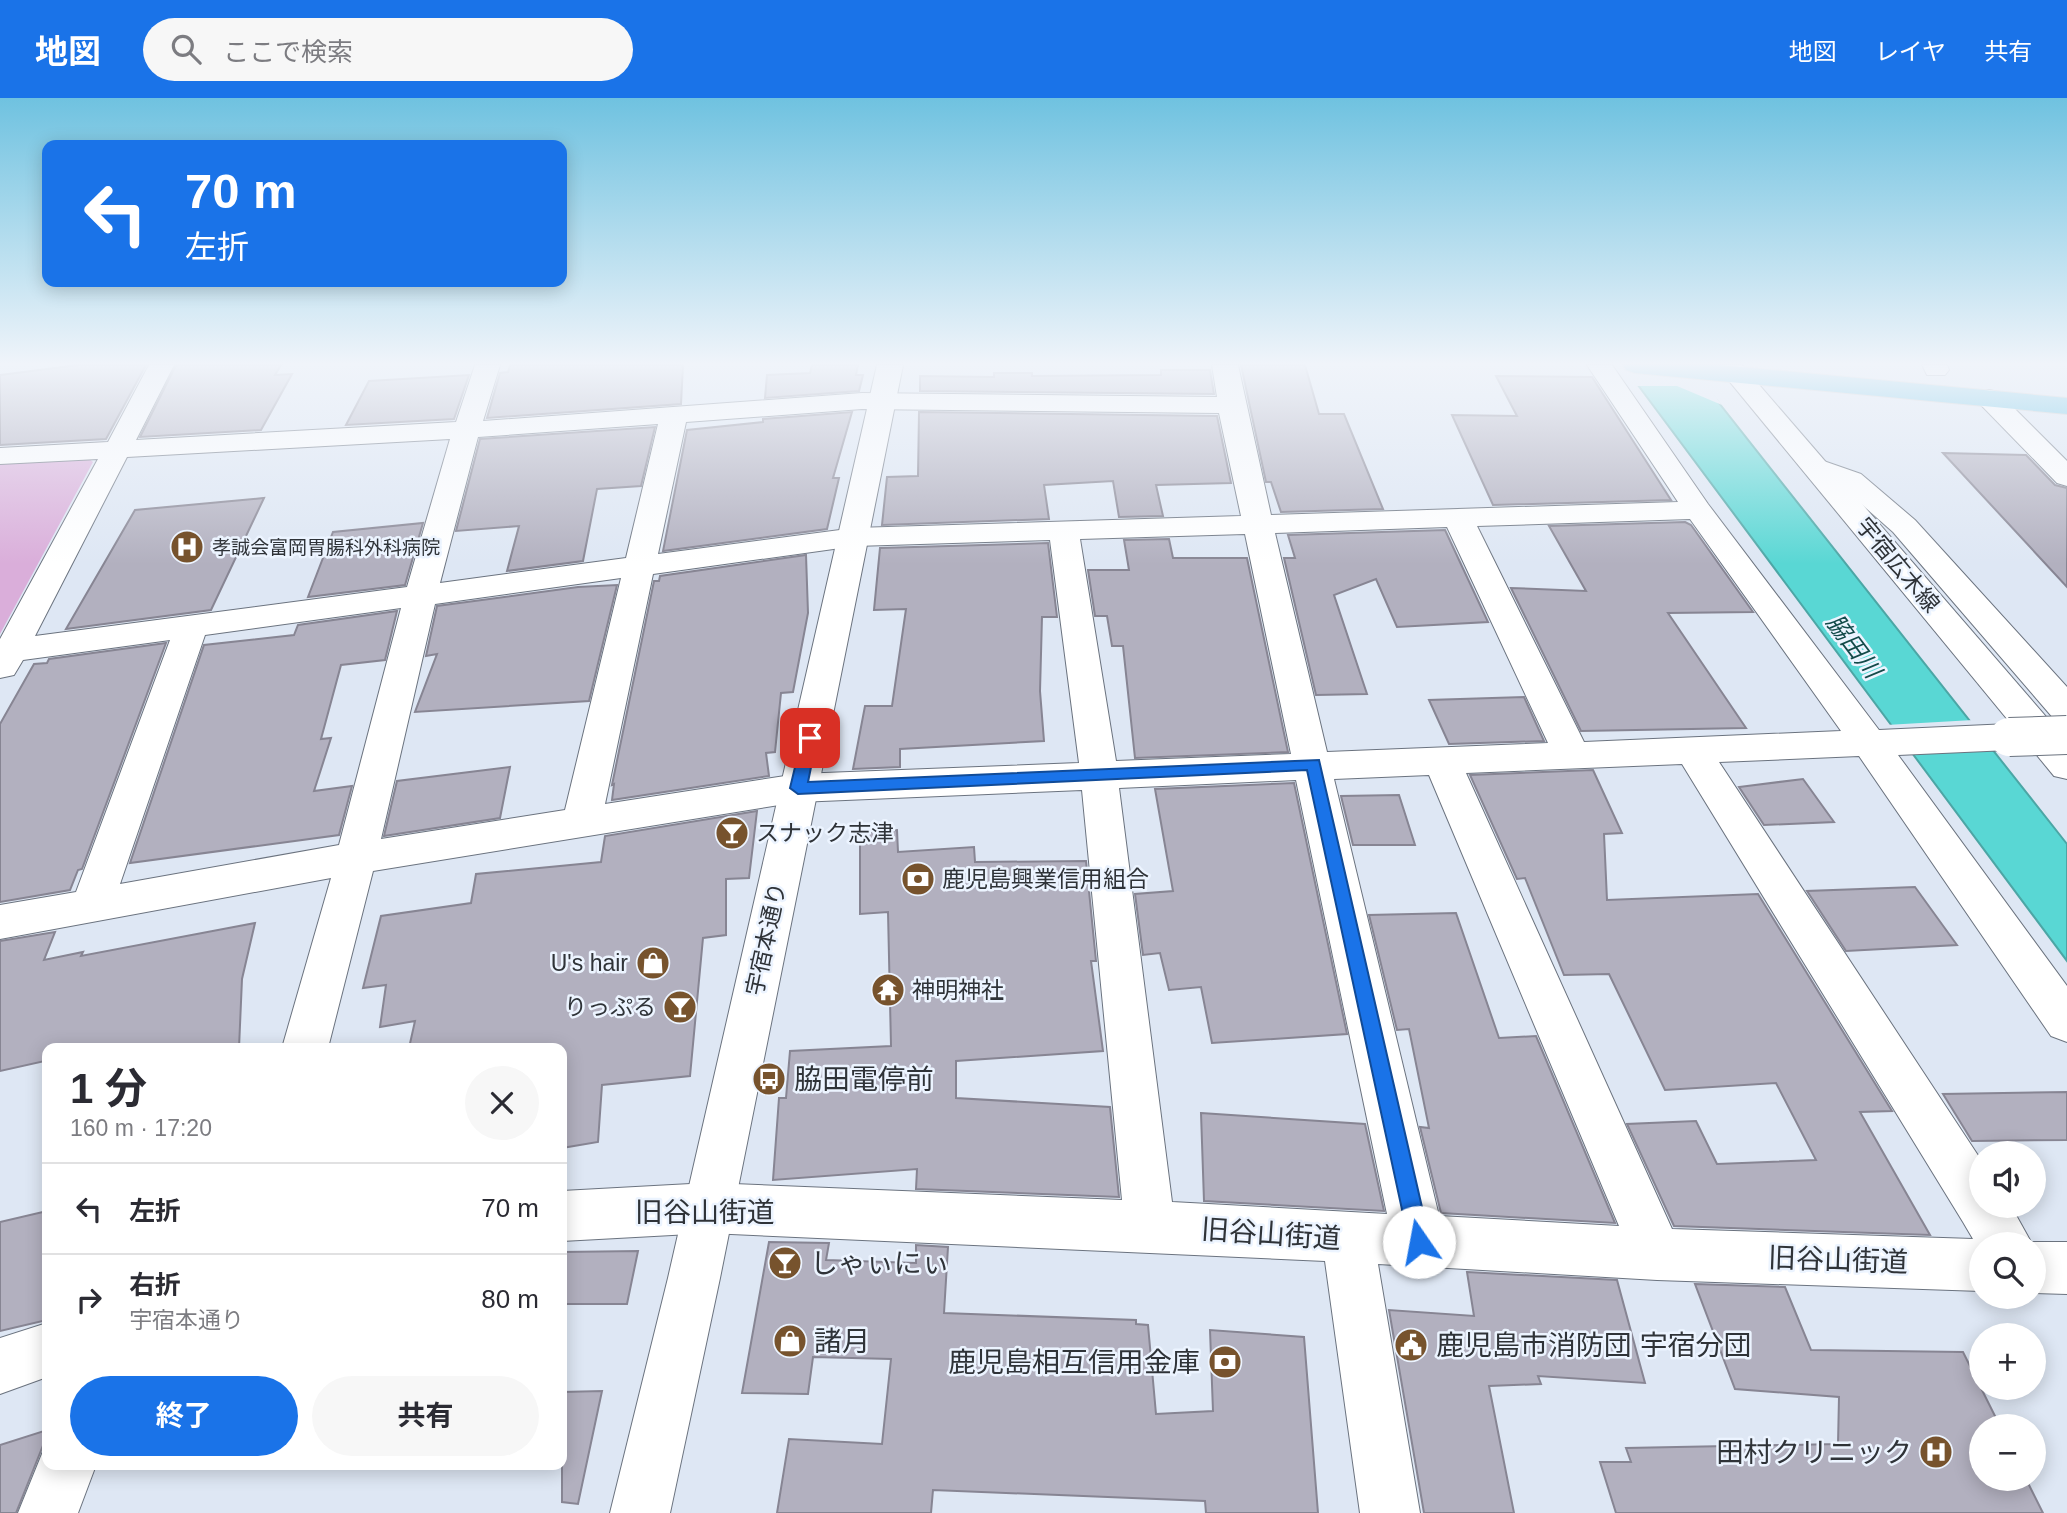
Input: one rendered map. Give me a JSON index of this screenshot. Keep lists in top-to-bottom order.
{
  "streets": {
    "street": ["宇宿広木線", "宇宿本通り", "旧谷山街道"]
  },
  "crossings": [
    ["宇宿本通り", "旧谷山街道"]
  ],
  "water": ["脇田川"],
  "places": {
    "hospital": ["孝誠会富岡胃腸科外科病院", "田村クリニック"],
    "bar": ["スナック志津", "りっぷる", "しゃぃにぃ"],
    "bank": ["鹿児島興業信用組合", "鹿児島相互信用金庫"],
    "shop": ["U's hair", "諸月"],
    "temple": ["神明神社"],
    "bus stop": ["脇田電停前"],
    "public building": ["鹿児島市消防団 宇宿分団"]
  },
  "page": {
    "header": "地図",
    "search": "ここで検索",
    "nav": ["地図", "レイヤ", "共有"],
    "turn": ["70 m", "左折"],
    "heading": ["1 分", "160 m · 17:20"],
    "map_buttons": ["+", "−"],
    "list": [
      {
        "name": "左折",
        "value": "70 m"
      },
      {
        "name": "右折",
        "note": "宇宿本通り",
        "value": "80 m"
      }
    ],
    "buttons": ["終了", "共有"]
  }
}
